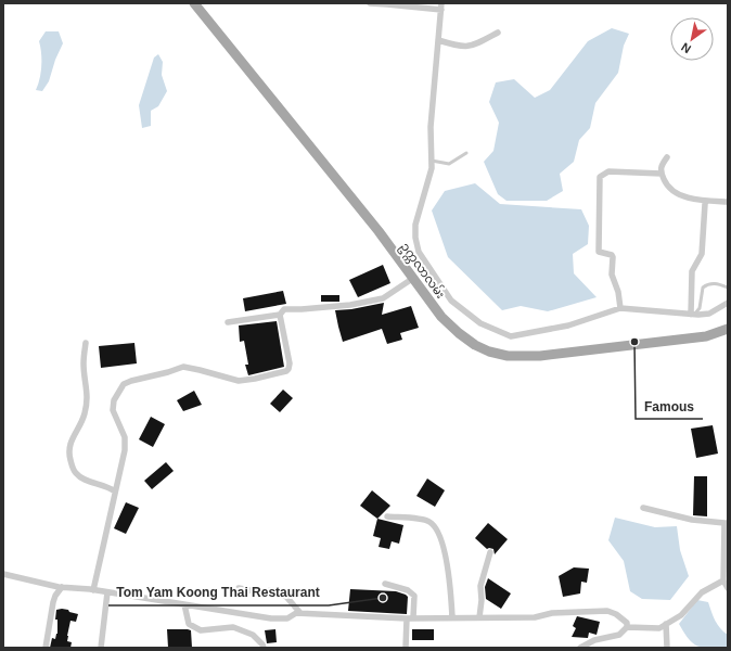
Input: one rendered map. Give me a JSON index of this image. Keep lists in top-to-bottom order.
{
  "streets": {
    "main road": ["ဥက္ကလာလမ်း"]
  },
  "places": ["Famous", "Tom Yam Koong Thai Restaurant"],
  "north": "bottom left"
}
